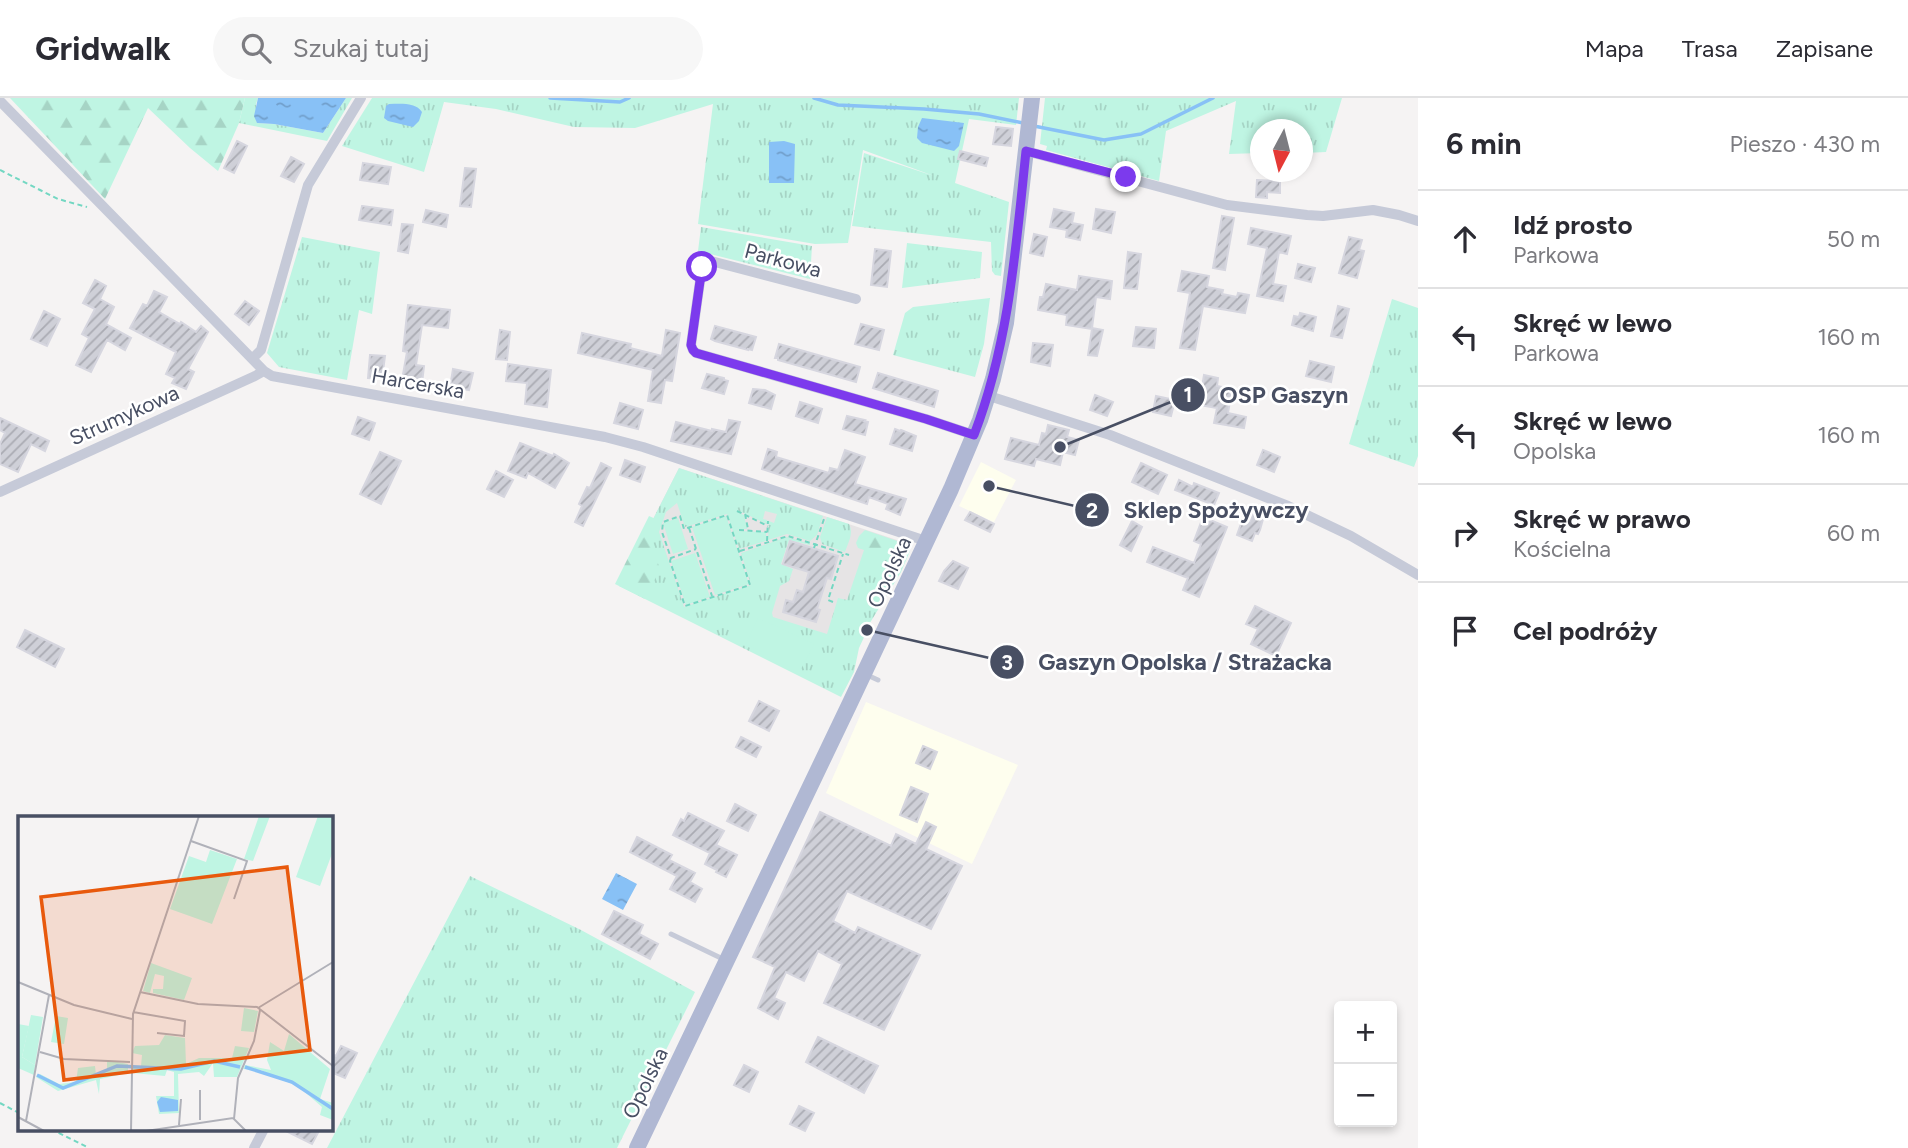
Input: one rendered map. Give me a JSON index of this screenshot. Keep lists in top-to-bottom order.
{
  "streets": {
    "main road": ["Opolska"],
    "street": ["Parkowa", "Harcerska", "Strumykowa"]
  },
  "crossings": [
    ["Parkowa", "Opolska"],
    ["Harcerska", "Strumykowa"],
    ["Harcerska", "Opolska"]
  ],
  "places": ["OSP Gaszyn", "Sklep Spożywczy", "Gaszyn Opolska / Strażacka"],
  "north": "bottom",
  "page": {
    "header": "Gridwalk",
    "search": "Szukaj tutaj",
    "nav": ["Mapa", "Trasa", "Zapisane"],
    "heading": ["6 min", "Pieszo · 430 m"],
    "list": [
      ["Idź prosto", "Parkowa", "50 m"],
      ["Skręć w lewo", "Parkowa", "160 m"],
      ["Skręć w lewo", "Opolska", "160 m"],
      ["Skręć w prawo", "Kościelna", "60 m"],
      "Cel podróży"
    ],
    "map_buttons": ["+", "−"]
  }
}
